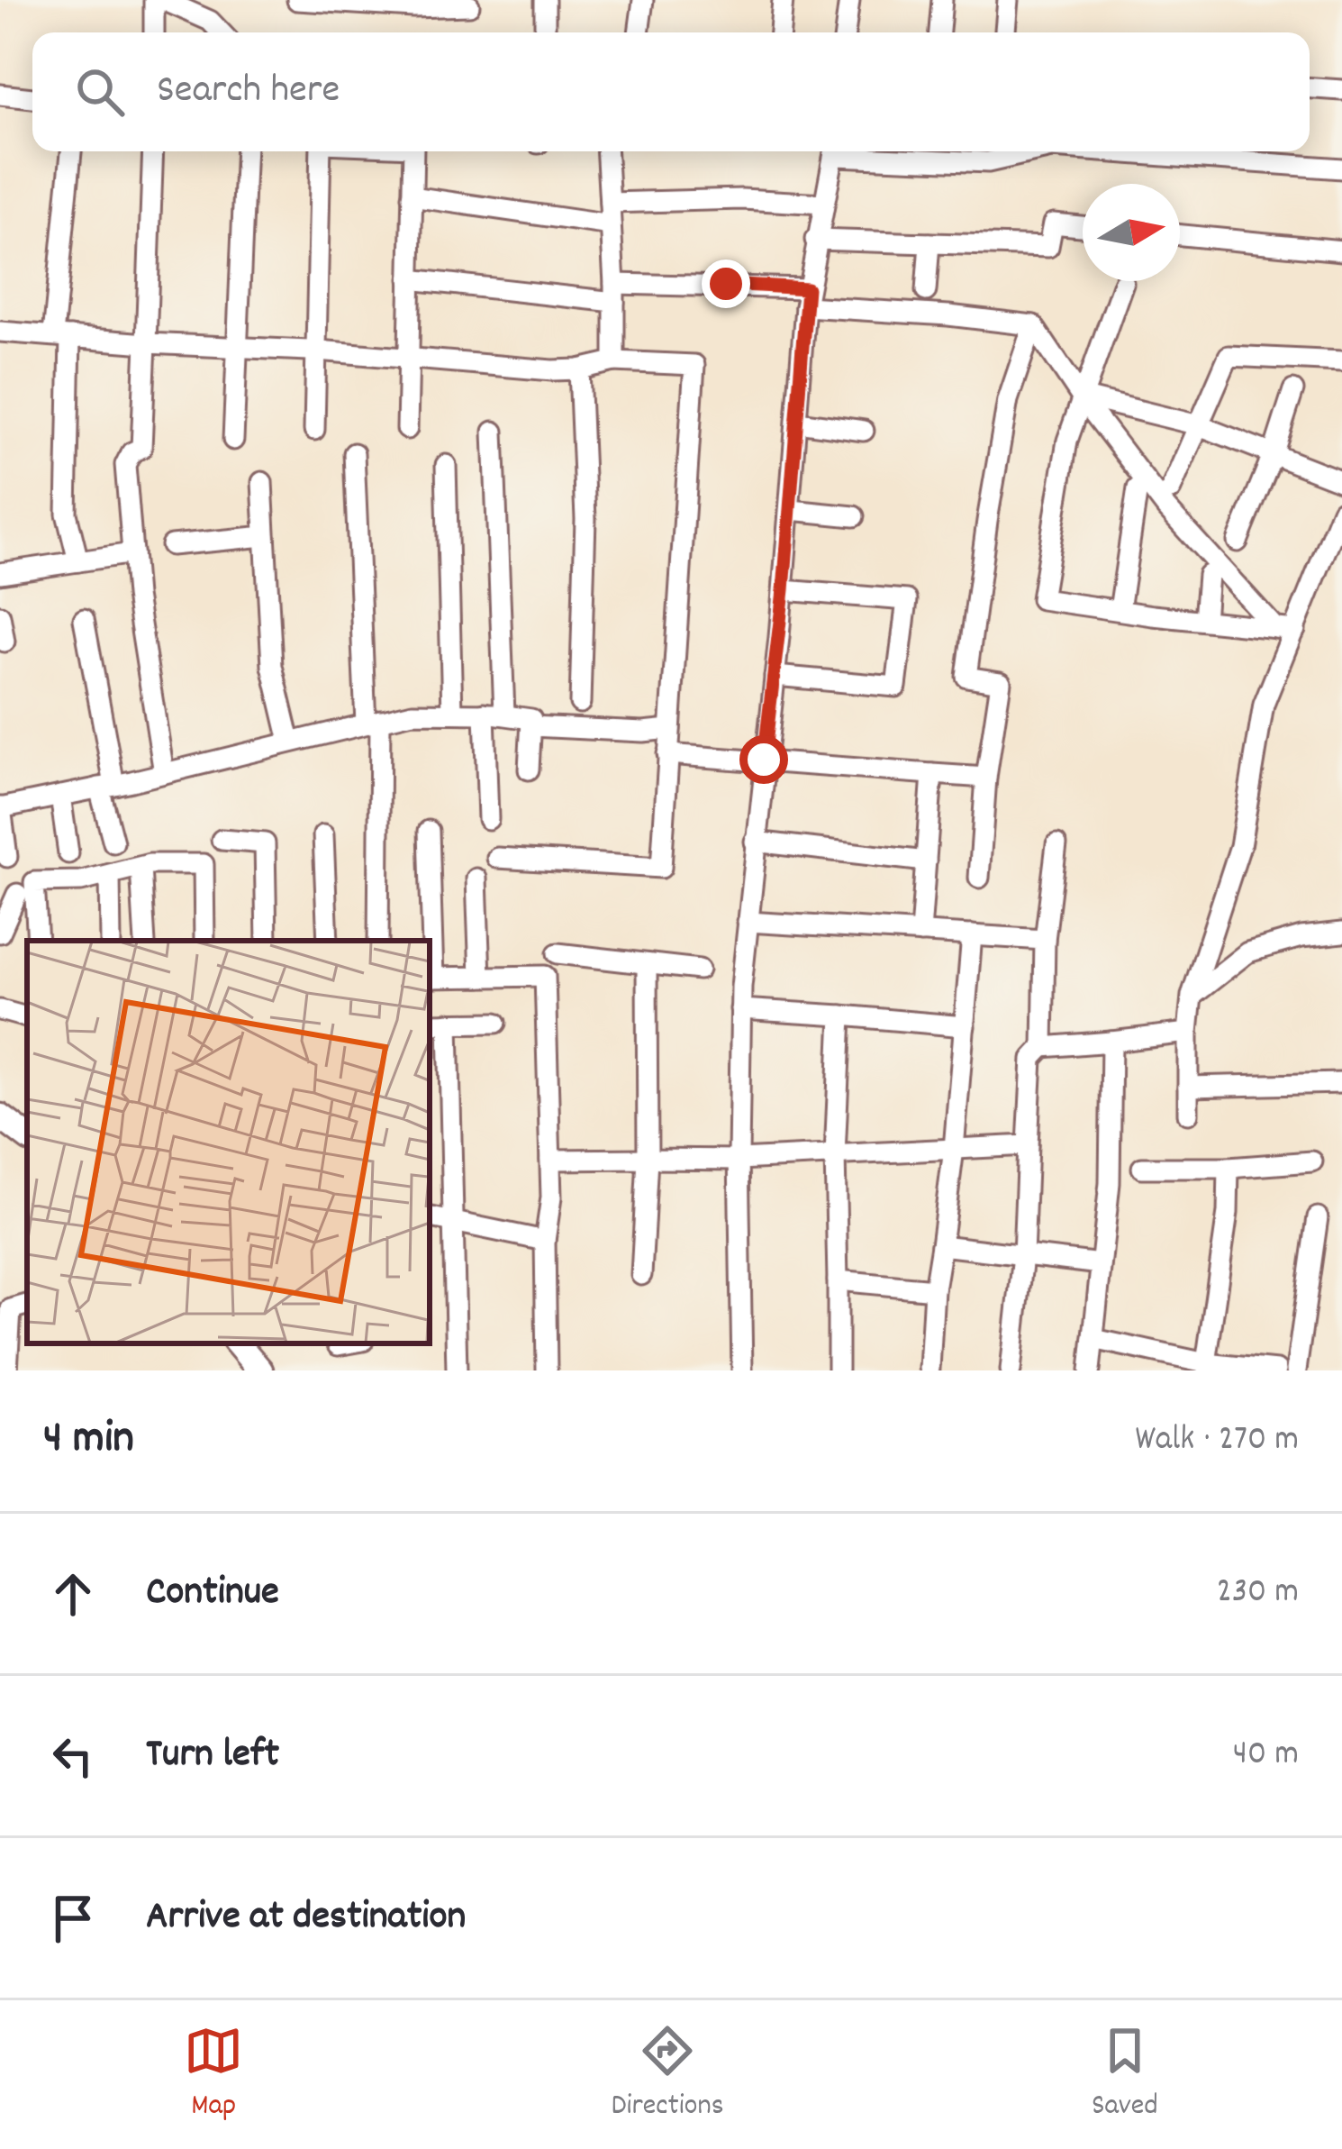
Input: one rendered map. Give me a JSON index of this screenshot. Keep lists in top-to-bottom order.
{
  "north": "right",
  "page": {
    "search": "Search here",
    "heading": ["4 min", "Walk · 270 m"],
    "list": [
      ["Continue", "230 m"],
      ["Turn left", "40 m"],
      "Arrive at destination"
    ],
    "nav": ["Map", "Directions", "Saved"]
  }
}
